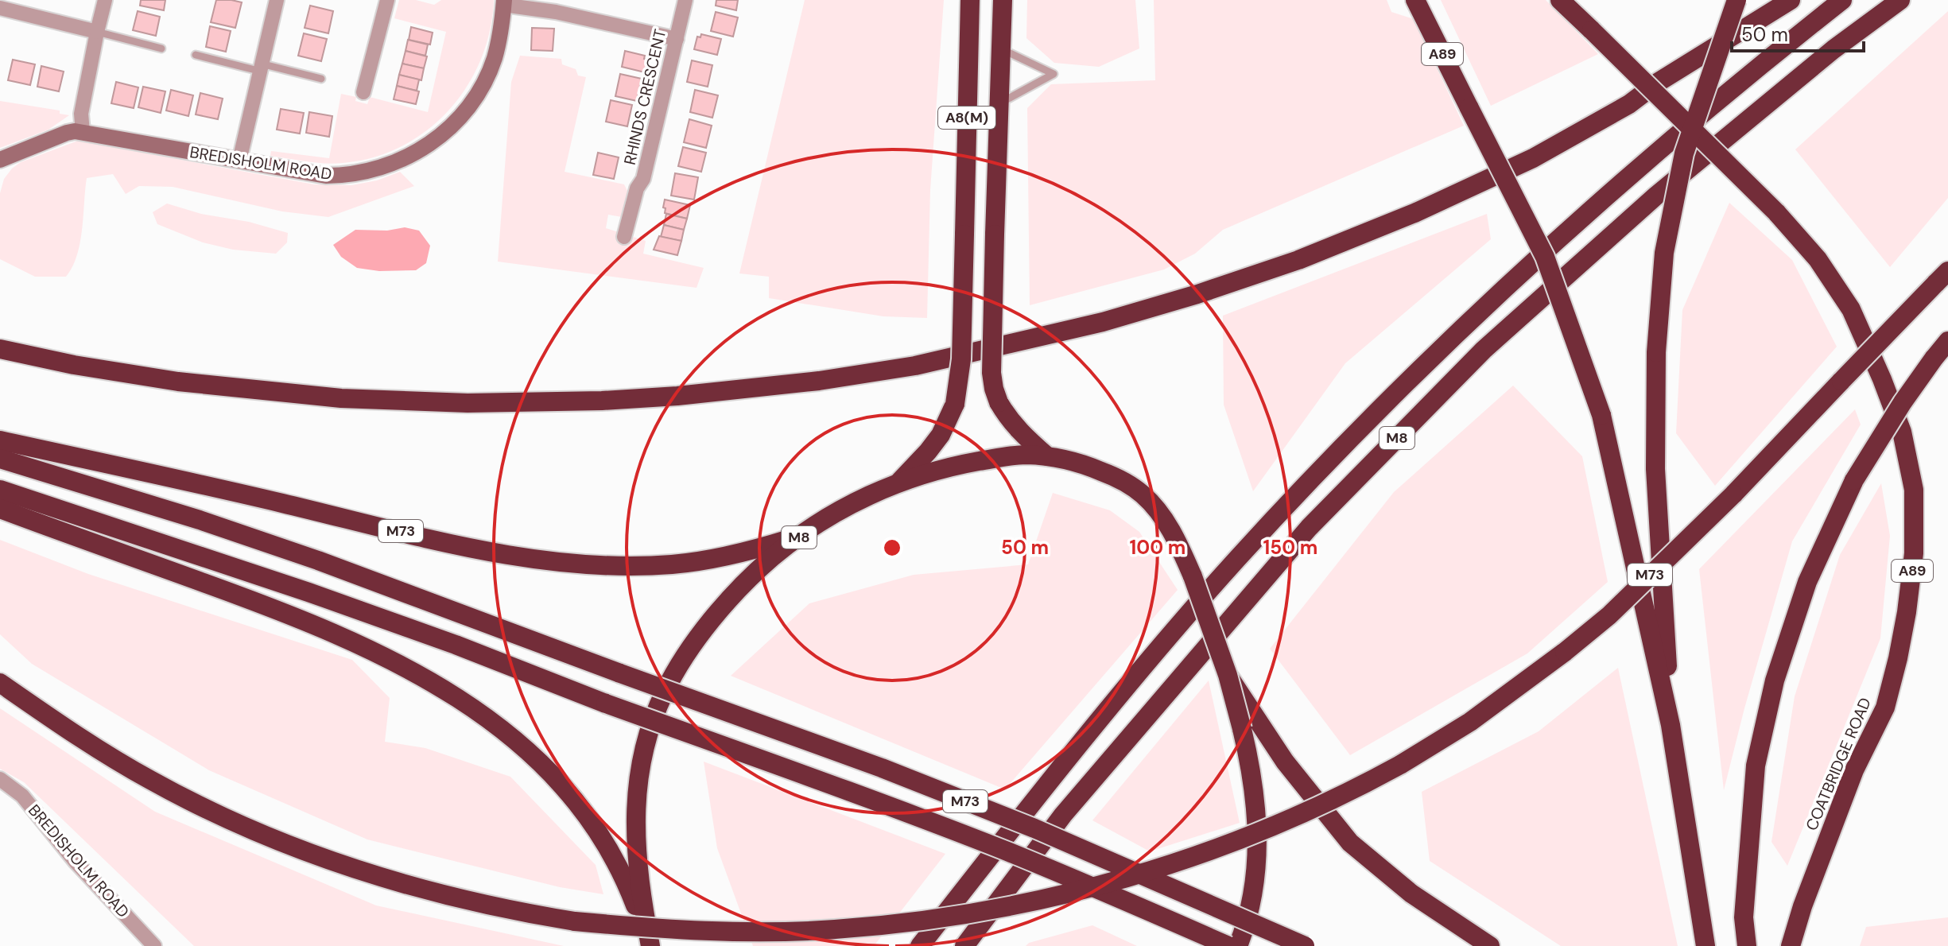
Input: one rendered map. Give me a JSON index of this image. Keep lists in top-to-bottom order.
{
  "streets": {
    "highway": [
      "A89",
      "A8(M)",
      "M8",
      "M73",
      "COATBRIDGE ROAD"
    ],
    "street": ["RHINDS CRESCENT", "BREDISHOLM ROAD"]
  },
  "crossings": [
    ["A8(M)", "M8"],
    ["M8", "M73"]
  ],
  "scale_bar": "50 m",
  "rings": ["50 m", "100 m", "150 m"]
}
